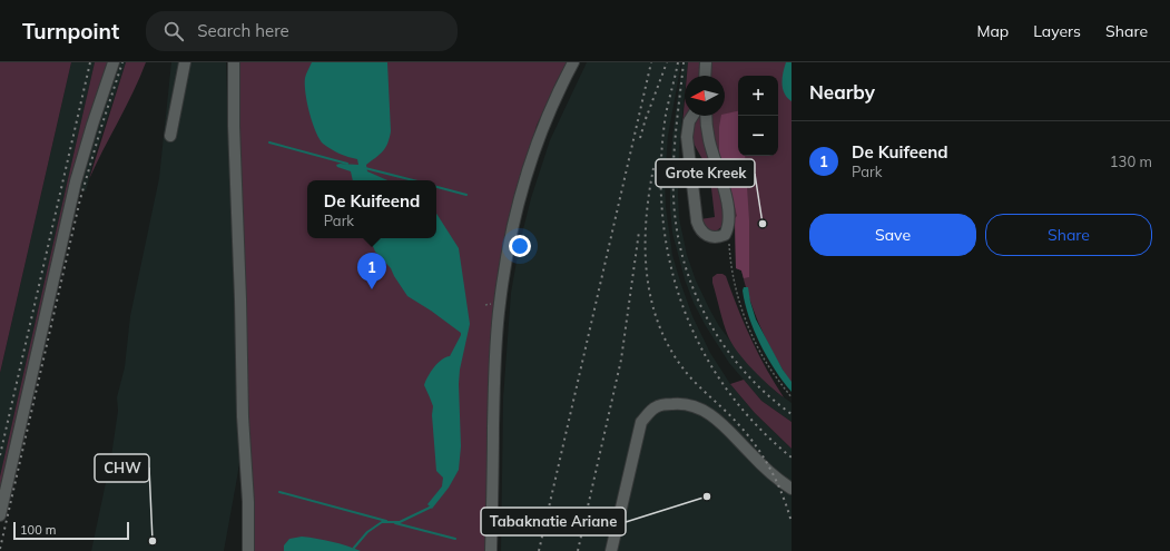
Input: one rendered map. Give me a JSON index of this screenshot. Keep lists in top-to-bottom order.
{
  "places": ["Grote Kreek", "Tabaknatie Ariane", "CHW"],
  "scale_bar": "100 m",
  "north": "left",
  "page": {
    "header": "Turnpoint",
    "search": "Search here",
    "nav": ["Map", "Layers", "Share"],
    "heading": "Nearby",
    "map_buttons": ["+", "−"],
    "list": [
      {
        "mark": "1",
        "name": "De Kuifeend",
        "note": "Park",
        "value": "130 m"
      }
    ],
    "popup": ["De Kuifeend", "Park"],
    "buttons": ["Save", "Share"],
    "pins": "1",
    "scale": "100 m"
  }
}
